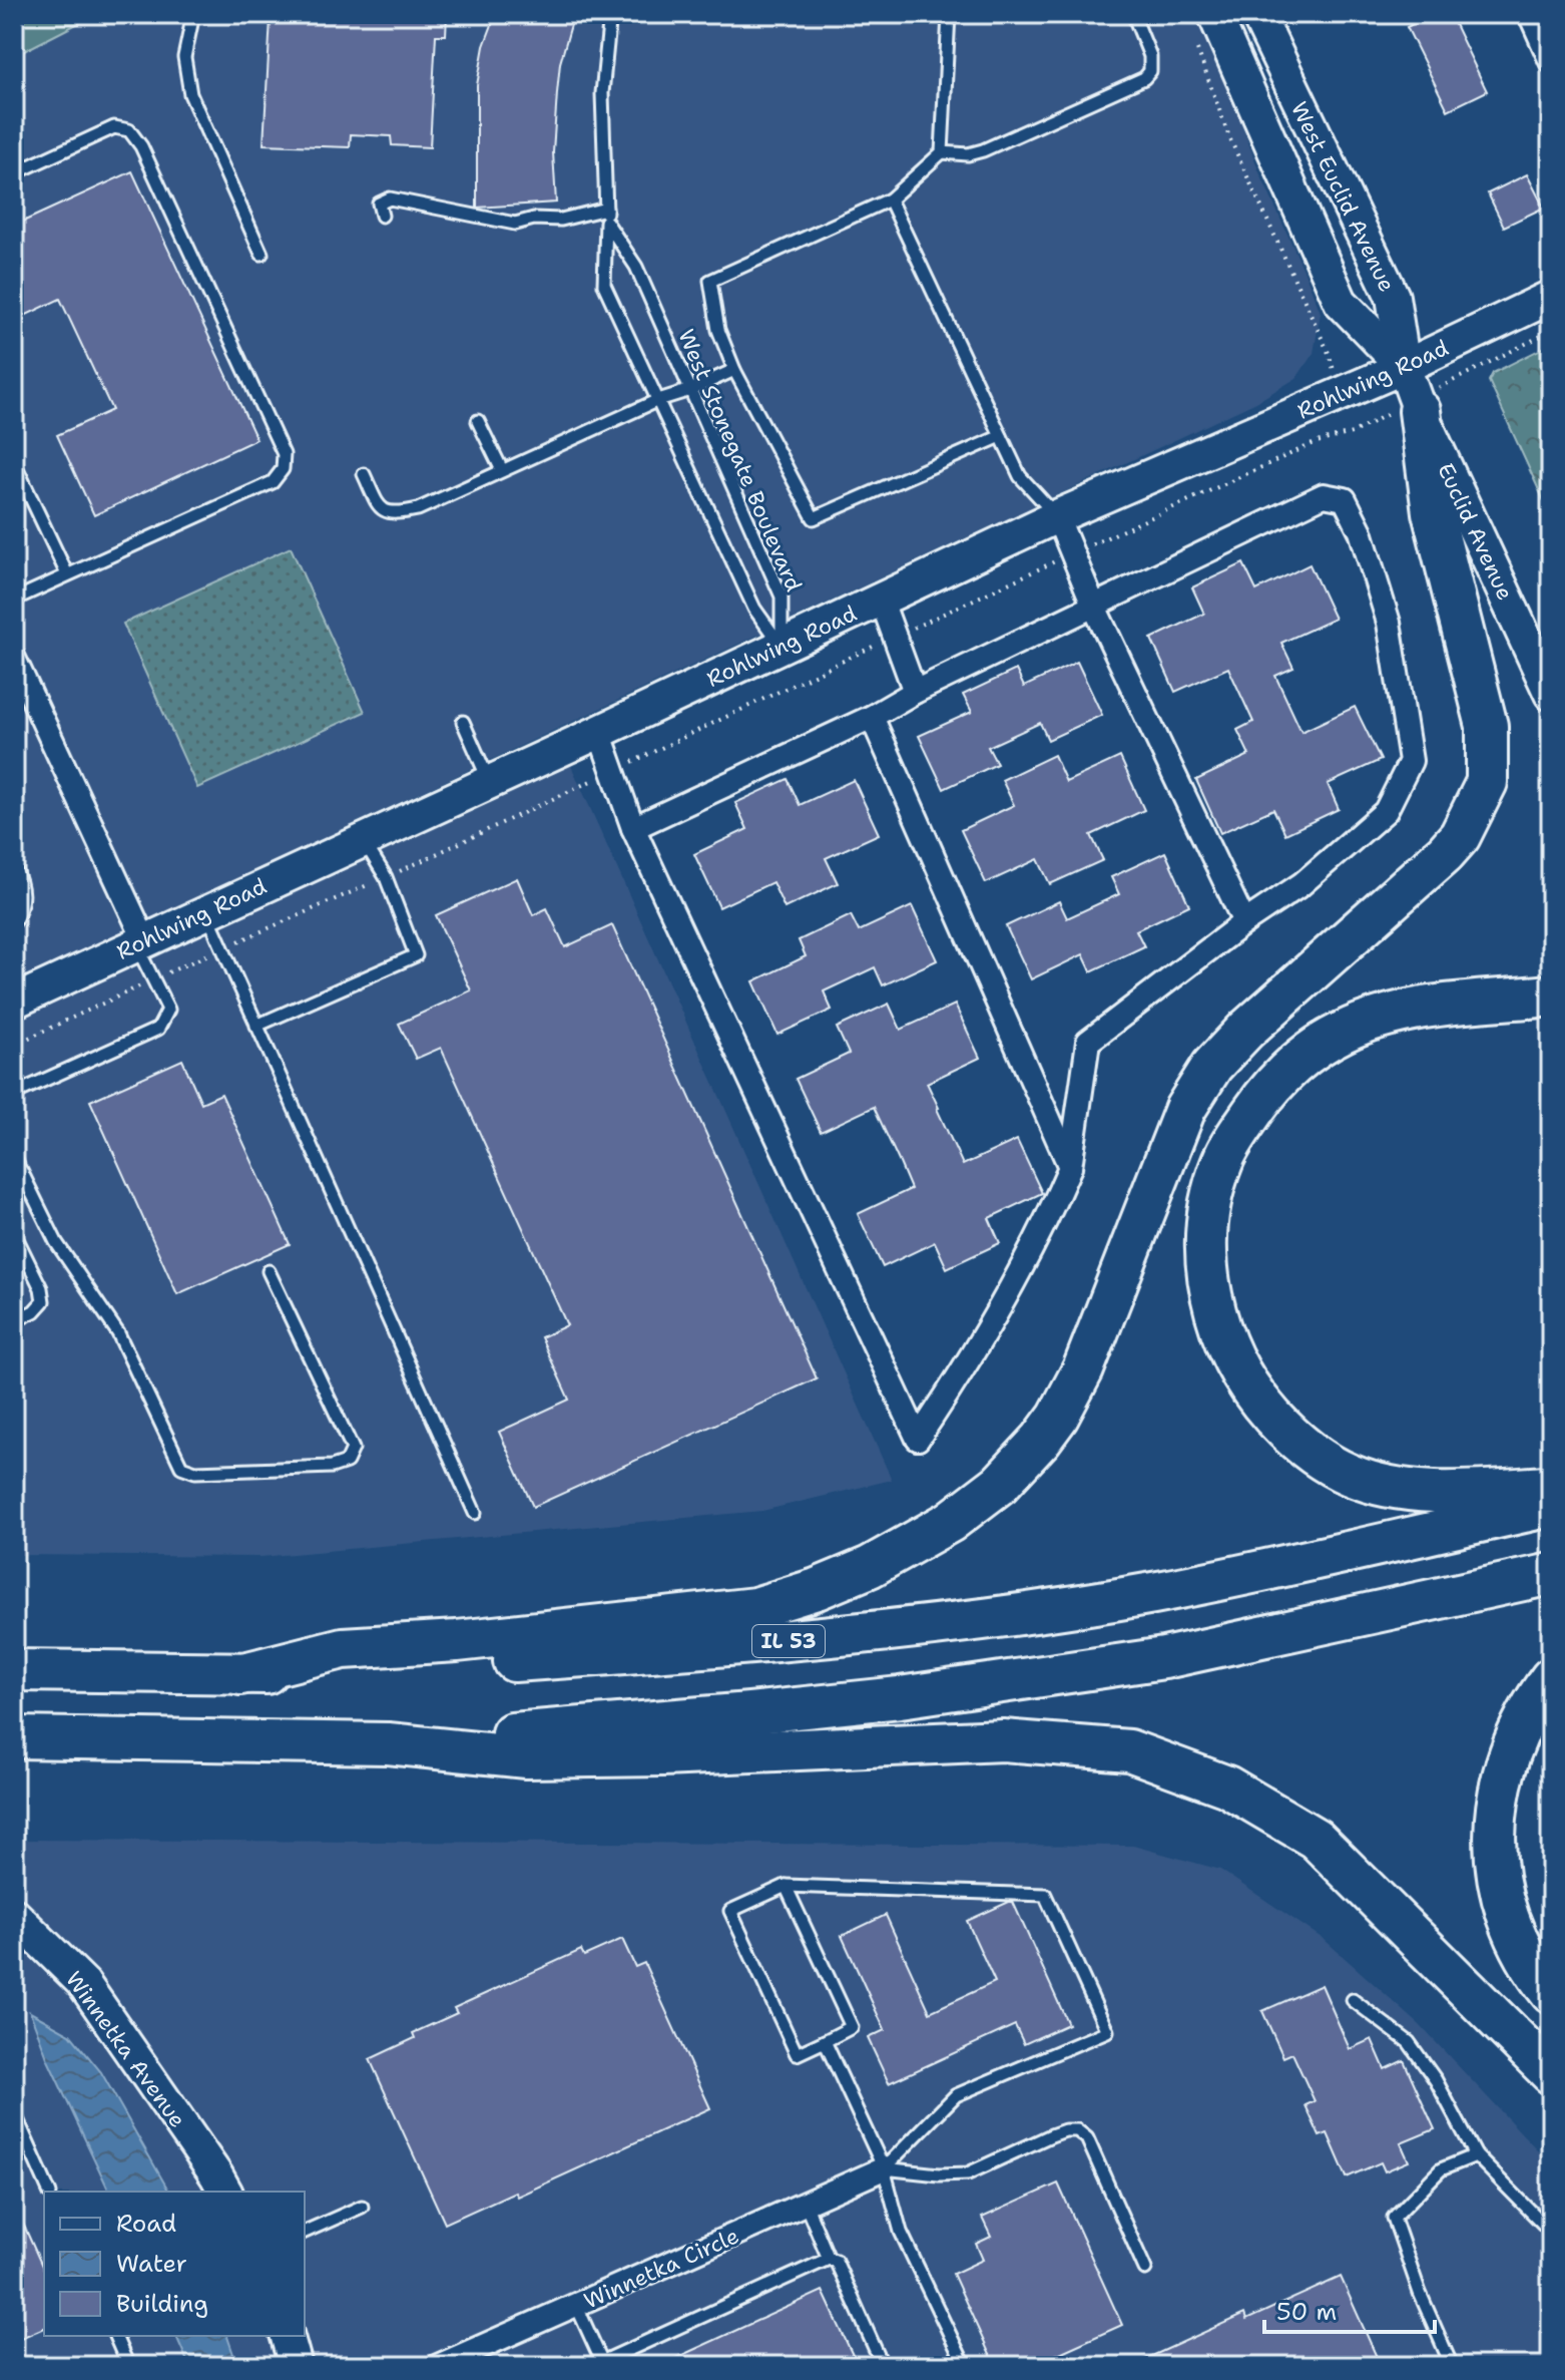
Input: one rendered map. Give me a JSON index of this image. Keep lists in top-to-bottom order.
{
  "streets": {
    "highway": ["IL 53"],
    "main road": [
      "West Euclid Avenue",
      "Rohlwing Road",
      "Euclid Avenue",
      "Winnetka Avenue"
    ],
    "street": ["Winnetka Circle"],
    "lane": ["West Stonegate Boulevard"]
  },
  "crossings": [
    ["West Euclid Avenue", "Rohlwing Road"],
    ["West Euclid Avenue", "Euclid Avenue"],
    ["Rohlwing Road", "West Stonegate Boulevard"],
    ["Rohlwing Road", "Euclid Avenue"]
  ],
  "legend": ["Road", "Water", "Building"],
  "scale_bar": "50 m"
}
